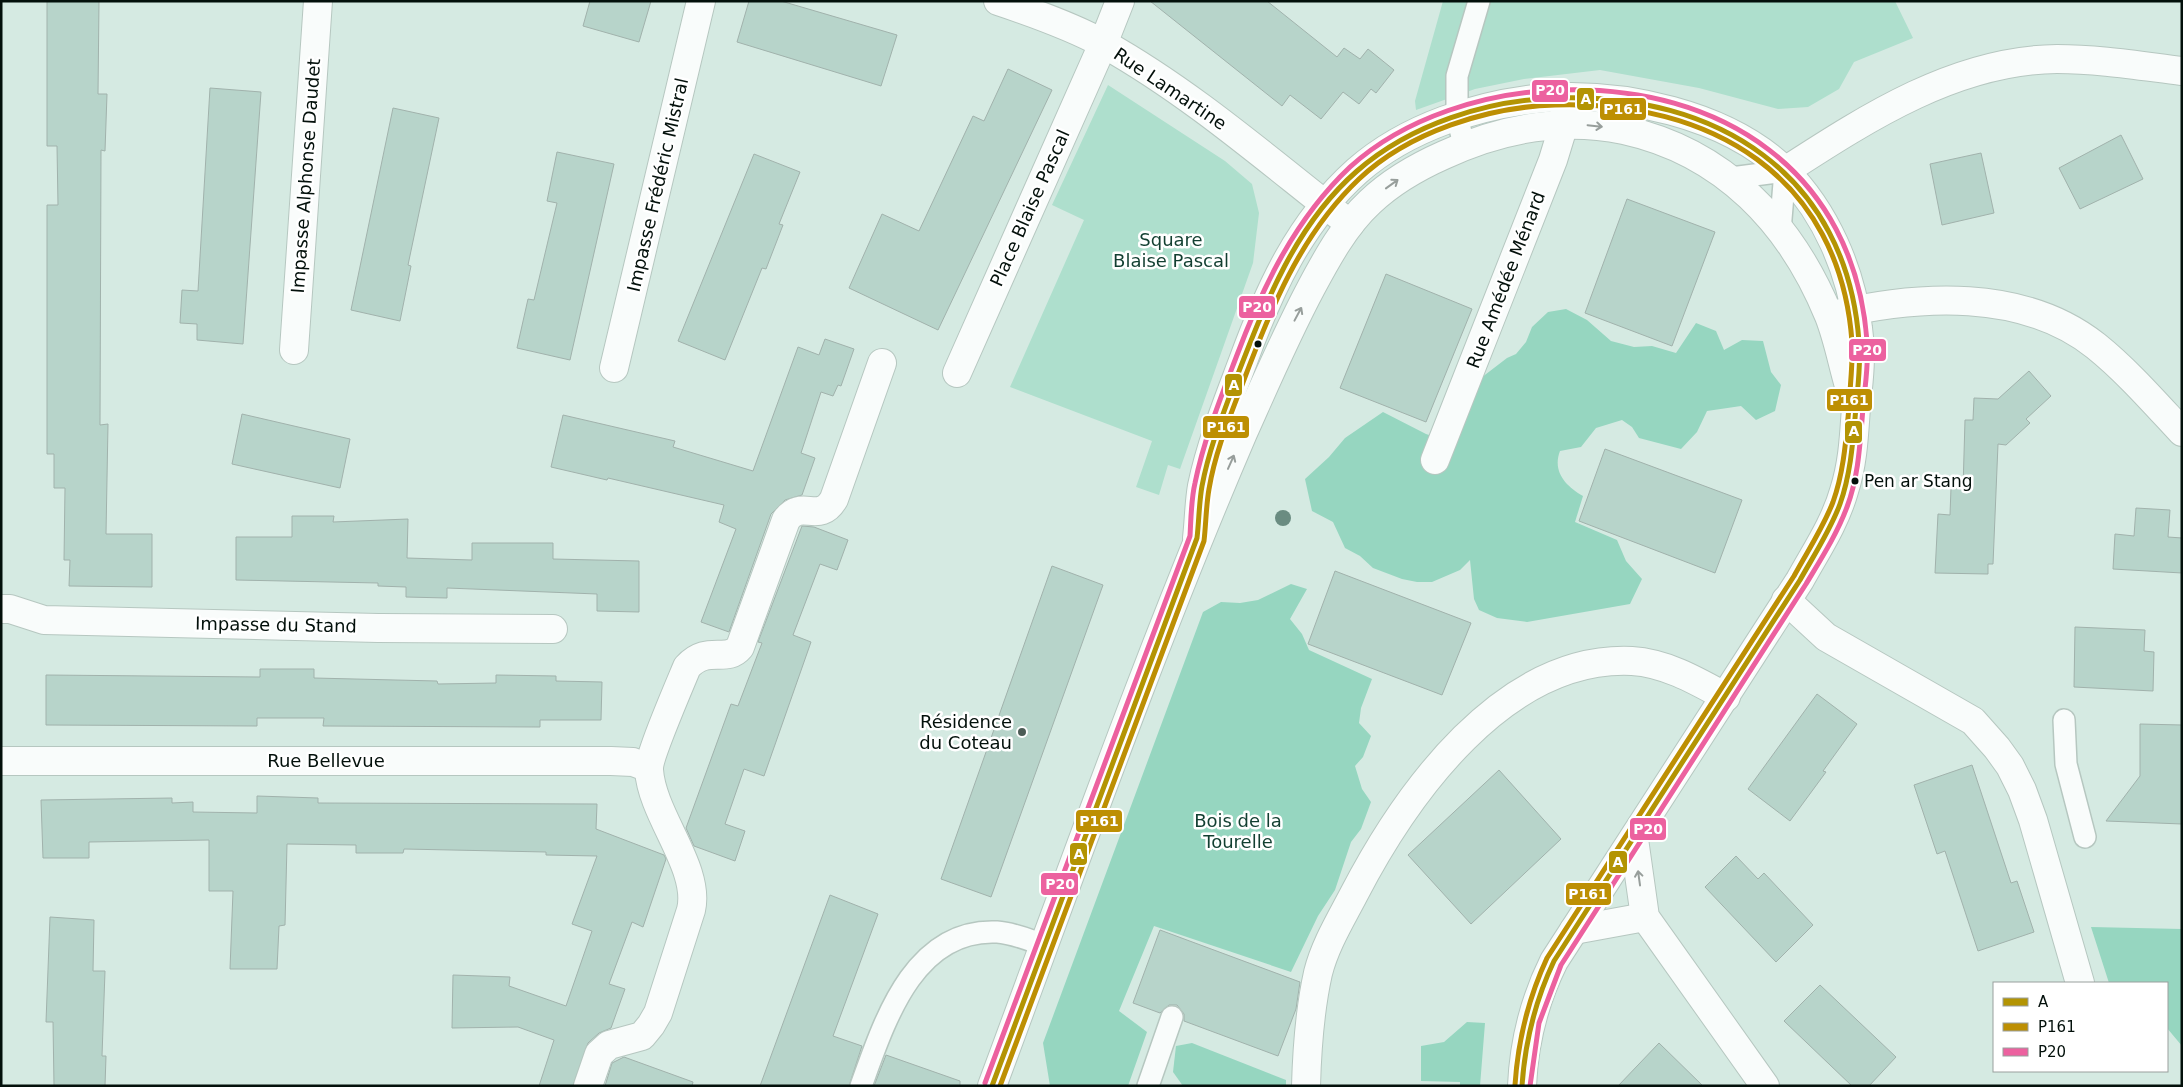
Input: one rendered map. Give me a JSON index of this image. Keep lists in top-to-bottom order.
{
  "streets": {
    "street": [
      "Rue Lamartine",
      "Impasse Alphonse Daudet",
      "Impasse Frédéric Mistral",
      "Place Blaise Pascal",
      "Rue Amédée Ménard",
      "Impasse du Stand",
      "Rue Bellevue"
    ]
  },
  "crossings": [
    ["Rue Lamartine", "Place Blaise Pascal"]
  ],
  "parks": ["Square Blaise Pascal", "Bois de la Tourelle"],
  "places": ["Pen ar Stang", "Résidence du Coteau"],
  "lines": ["transit line P20", "transit line A", "transit line P161"],
  "legend": ["A", "P161", "P20"]
}
